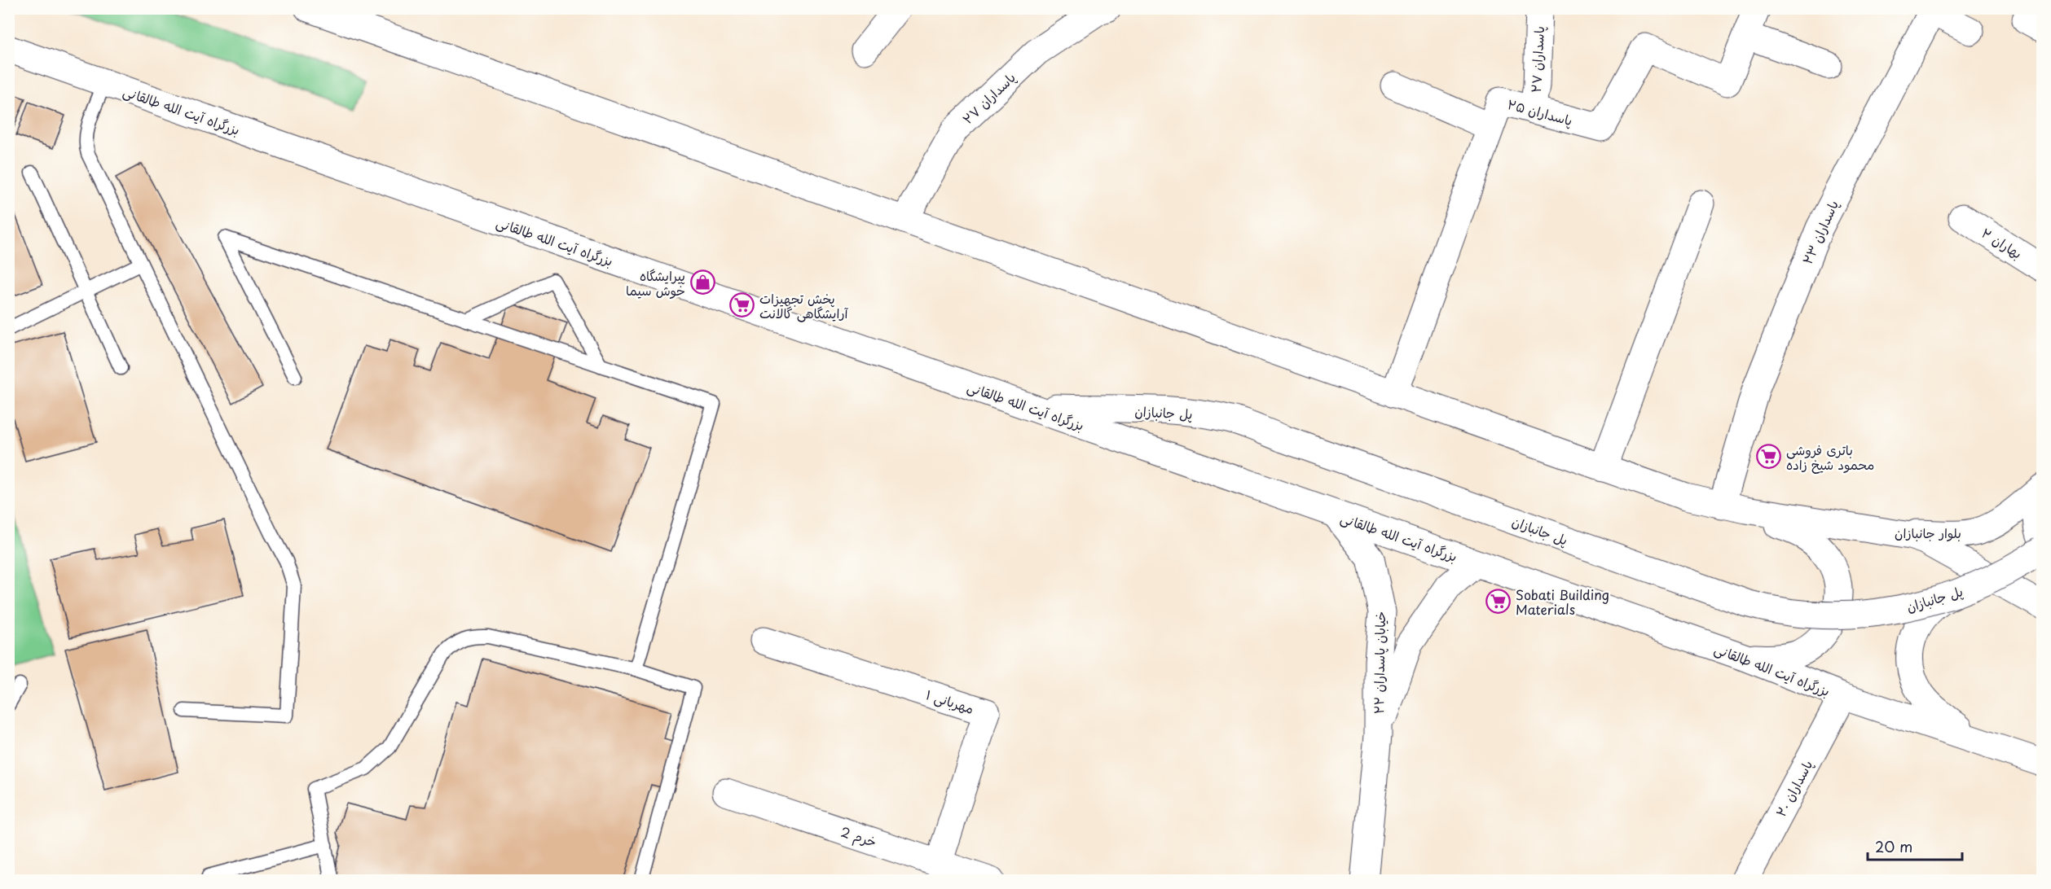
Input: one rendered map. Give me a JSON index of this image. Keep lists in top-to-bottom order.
{
  "streets": {
    "main road": [
      "پاسداران ۲۷",
      "بزرگراه آیت الله طالقانی",
      "پاسداران ۲۵",
      "پاسداران ۲۳",
      "بهاران ۲",
      "پل جانبازان",
      "بلوار جانبازان",
      "خیابان پاسداران ۲۲",
      "مهربانی ۱",
      "پاسداران ۲۰",
      "خرم 2"
    ]
  },
  "crossings": [
    ["پاسداران ۲۷", "پاسداران ۲۵"],
    ["بزرگراه آیت الله طالقانی", "پل جانبازان"],
    ["بزرگراه آیت الله طالقانی", "خیابان پاسداران ۲۲"],
    ["بزرگراه آیت الله طالقانی", "پاسداران ۲۰"],
    ["مهربانی ۱", "خرم 2"]
  ],
  "places": {
    "shop": ["پیرایشگاه خوش سیما"],
    "supermarket": ["پخش تجهیزات آرایشگاهی گالانت", "باتری فروشی محمود شیخ زاده", "Sobati Building Materials"]
  },
  "scale_bar": "20 m"
}
